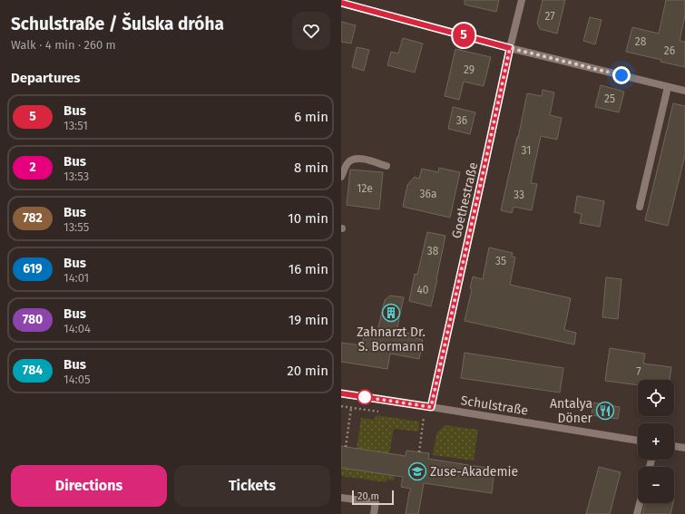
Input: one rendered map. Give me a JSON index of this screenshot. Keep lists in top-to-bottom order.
{
  "streets": {
    "street": ["Goethestraße", "Schulstraße"]
  },
  "crossings": [
    ["Goethestraße", "Schulstraße"]
  ],
  "places": {
    "building": ["Zahnarzt Dr. S. Bormann"],
    "restaurant": ["Antalya Döner"],
    "school or university": ["Zuse-Akademie"]
  },
  "lines": ["bus line 5"],
  "house_numbers": [
    "27",
    "28",
    "26",
    "29",
    "25",
    "36",
    "31",
    "12e",
    "36a",
    "33",
    "38",
    "35",
    "40",
    "7"
  ],
  "scale_bar": "20 m",
  "page": {
    "heading": [
      ["Schulstraße / Šulska dróha", "Walk · 4 min · 260 m"],
      "Departures"
    ],
    "on_map": "5",
    "list": [
      {
        "mark": "5",
        "name": "Bus",
        "note": "13:51",
        "value": "6 min"
      },
      {
        "mark": "2",
        "name": "Bus",
        "note": "13:53",
        "value": "8 min"
      },
      {
        "mark": "782",
        "name": "Bus",
        "note": "13:55",
        "value": "10 min"
      },
      {
        "mark": "619",
        "name": "Bus",
        "note": "14:01",
        "value": "16 min"
      },
      {
        "mark": "780",
        "name": "Bus",
        "note": "14:04",
        "value": "19 min"
      },
      {
        "mark": "784",
        "name": "Bus",
        "note": "14:05",
        "value": "20 min"
      }
    ],
    "map_buttons": ["+", "−"],
    "buttons": ["Directions", "Tickets"],
    "scale": "20 m"
  }
}
